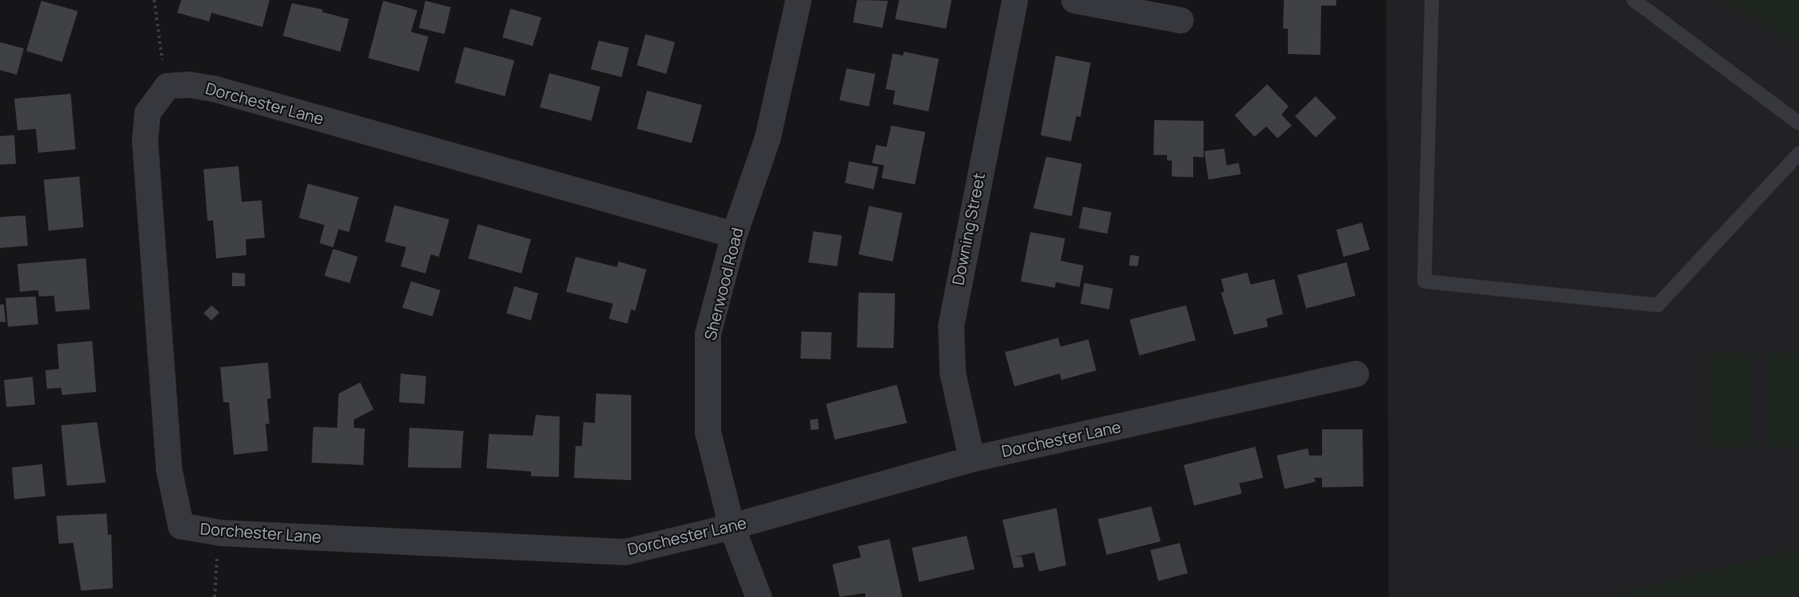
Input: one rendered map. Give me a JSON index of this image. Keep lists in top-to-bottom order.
{
  "streets": {
    "street": ["Dorchester Lane", "Downing Street", "Sherwood Road"]
  },
  "crossings": [
    ["Dorchester Lane", "Downing Street"],
    ["Dorchester Lane", "Sherwood Road"]
  ]
}
